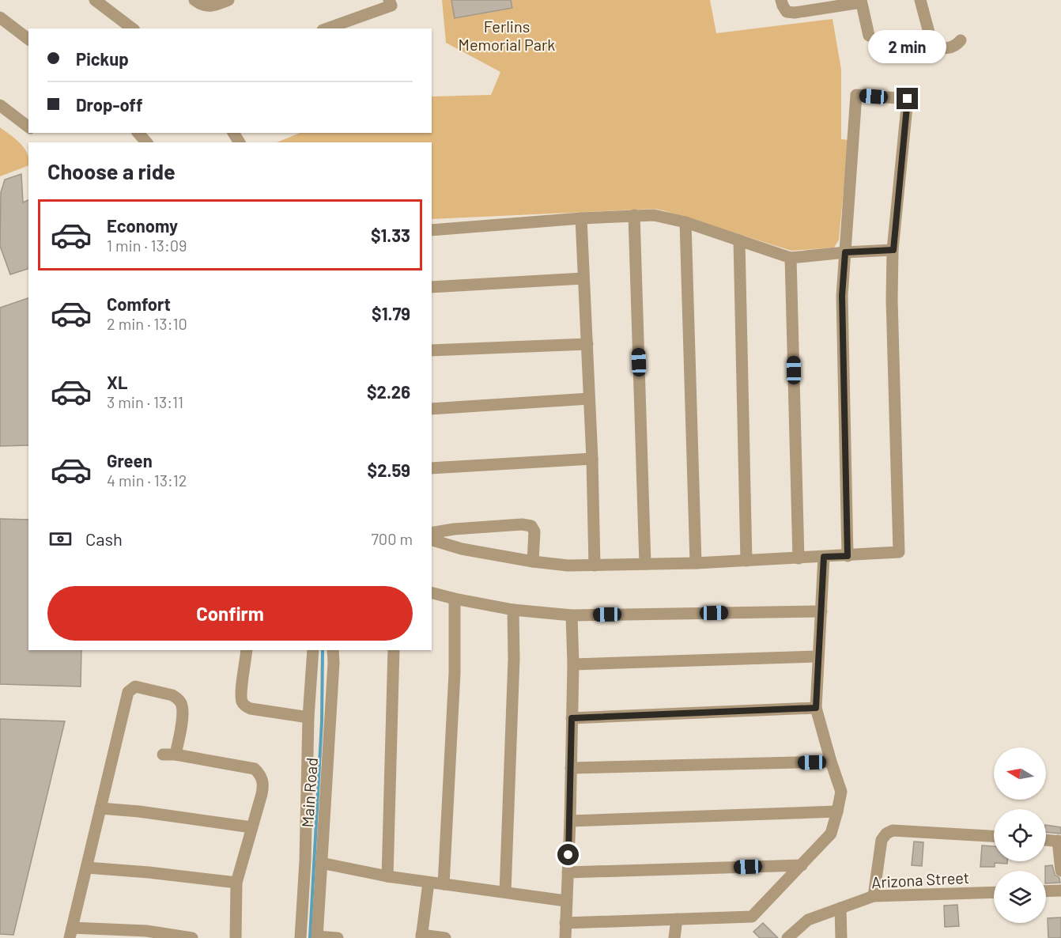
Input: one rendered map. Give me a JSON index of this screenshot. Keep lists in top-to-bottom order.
{
  "streets": {
    "street": ["Main Road", "Arizona Street"]
  },
  "parks": ["Ferlins Memorial Park"],
  "north": "left",
  "page": {
    "banner": ["Pickup", "Drop-off"],
    "bubble": "2 min",
    "heading": "Choose a ride",
    "list": [
      {
        "name": "Economy",
        "note": "1 min · 13:09",
        "value": "$1.33"
      },
      {
        "name": "Comfort",
        "note": "2 min · 13:10",
        "value": "$1.79"
      },
      {
        "name": "XL",
        "note": "3 min · 13:11",
        "value": "$2.26"
      },
      {
        "name": "Green",
        "note": "4 min · 13:12",
        "value": "$2.59"
      }
    ],
    "pay": ["Cash", "700 m"],
    "buttons": "Confirm"
  }
}
